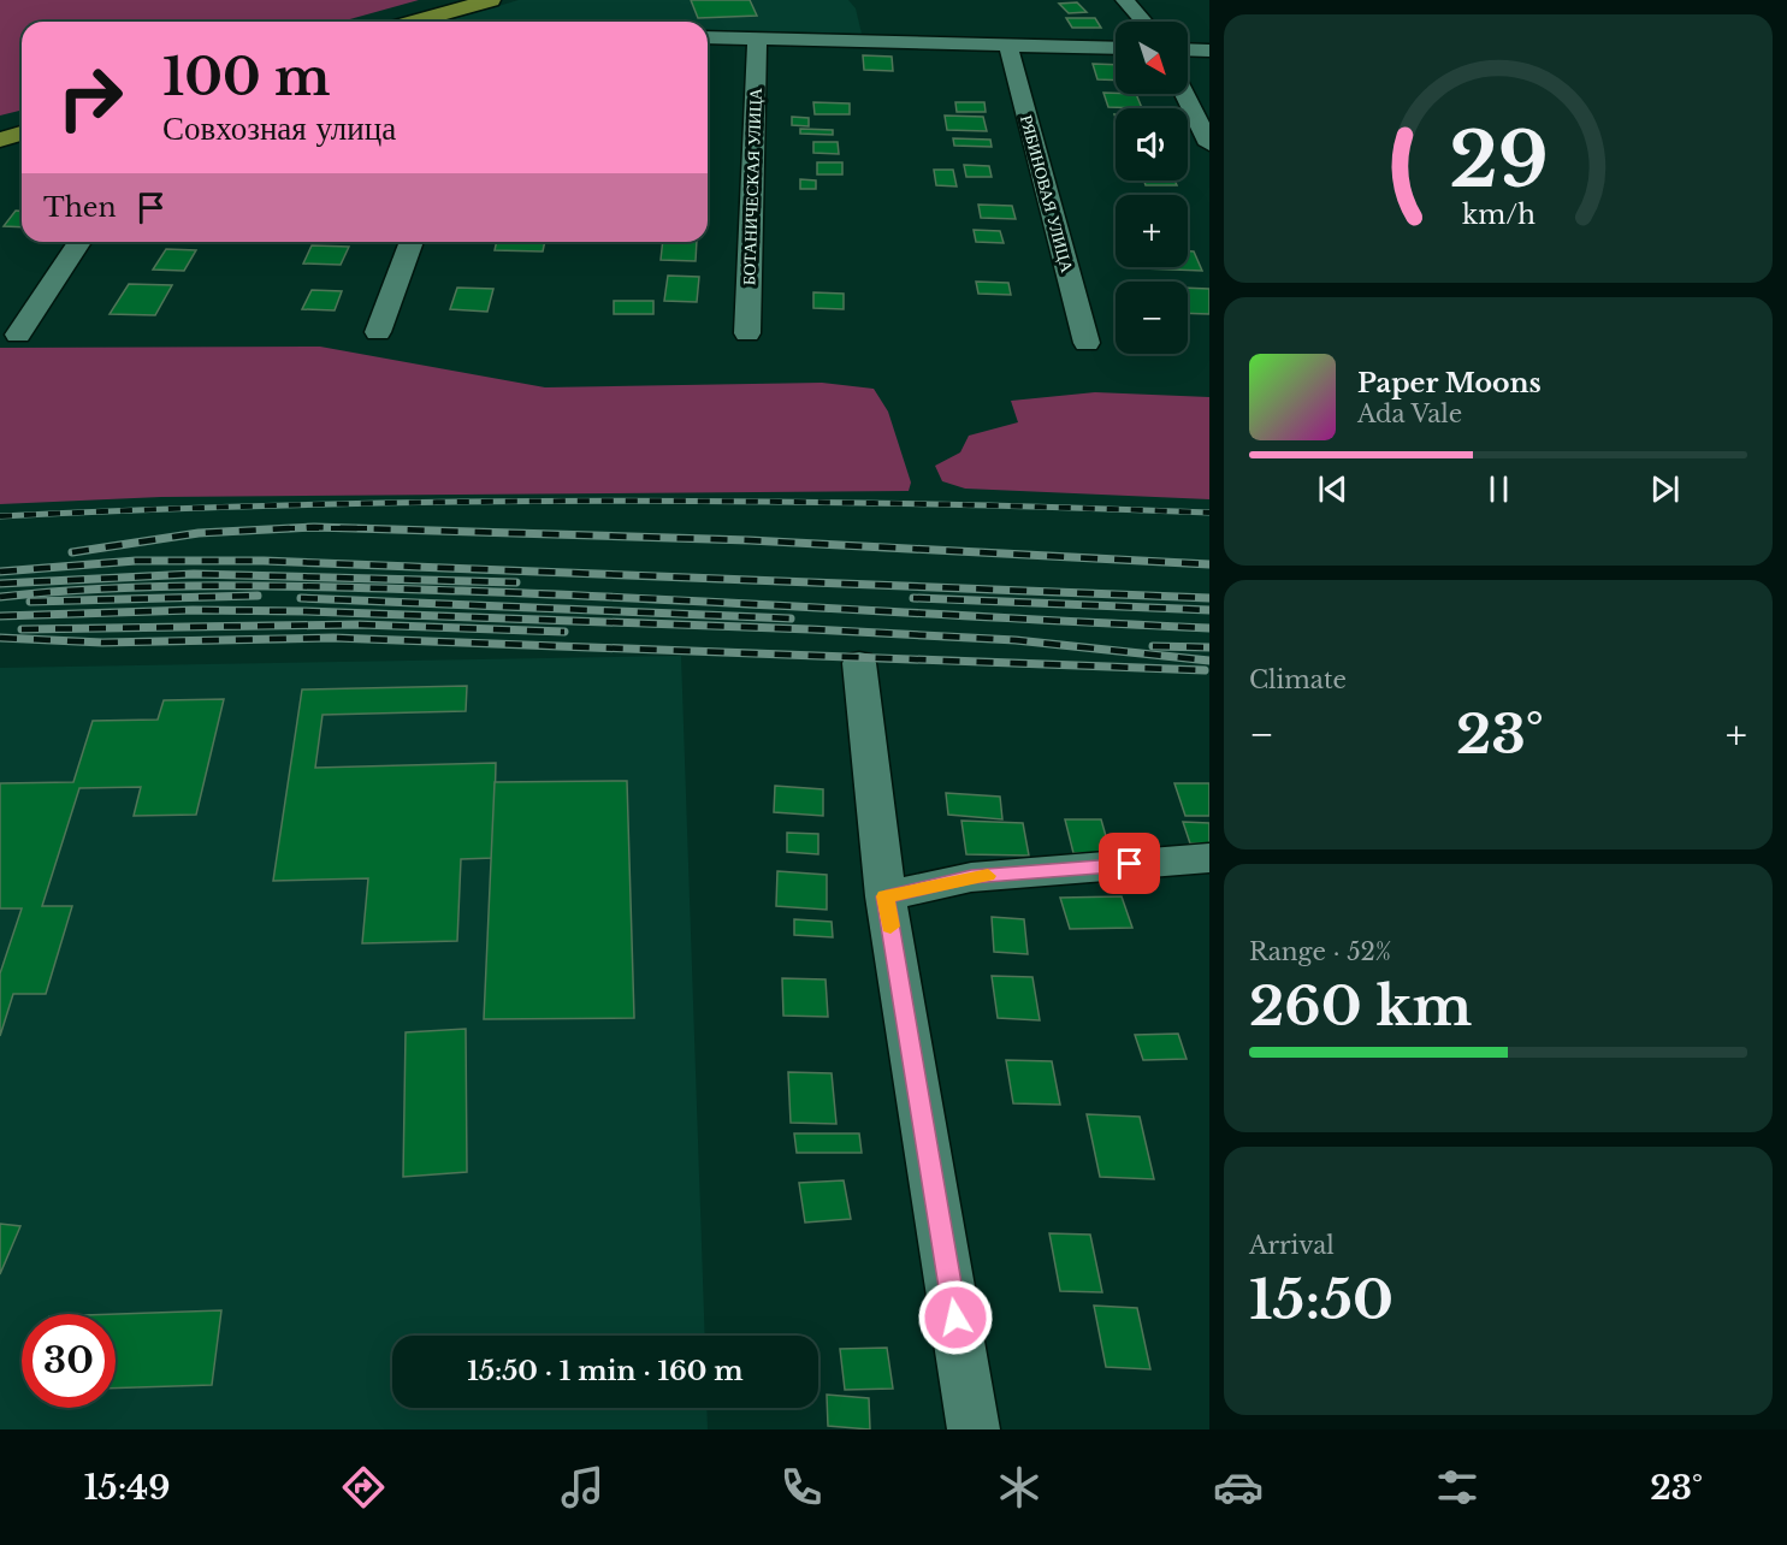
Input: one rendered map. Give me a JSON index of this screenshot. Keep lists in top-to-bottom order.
{
  "streets": {
    "street": ["БОТАНИЧЕСКАЯ УЛИЦА", "РЯБИНОВАЯ УЛИЦА"]
  },
  "north": "bottom right",
  "page": {
    "map_buttons": ["+", "−"],
    "turn": ["100 m", "Совхозная улица"],
    "then": "Then",
    "song": ["Paper Moons", "Ada Vale"],
    "tile": [
      "Climate",
      ["Range · 52%", "260 km"],
      ["Arrival", "15:50"]
    ],
    "heat": ["−", "23°", "+"],
    "limit": "30",
    "trip": "15:50 · 1 min · 160 m",
    "tabs": ["15:49", "23°"],
    "gauge": ["29", "km/h"]
  }
}
